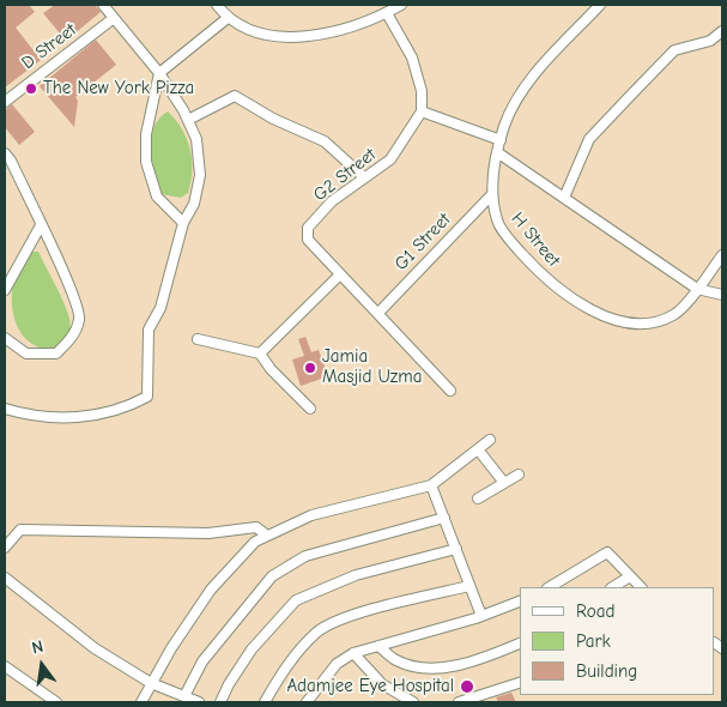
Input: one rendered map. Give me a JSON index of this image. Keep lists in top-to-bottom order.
{
  "streets": {
    "street": [
      "D Street",
      "G2 Street",
      "H Street",
      "G1 Street"
    ]
  },
  "crossings": [
    ["G2 Street", "G1 Street"],
    ["H Street", "G1 Street"]
  ],
  "places": ["The New York Pizza", "Jamia Masjid Uzma", "Adamjee Eye Hospital"],
  "legend": ["Road", "Park", "Building"],
  "north": "top"
}
